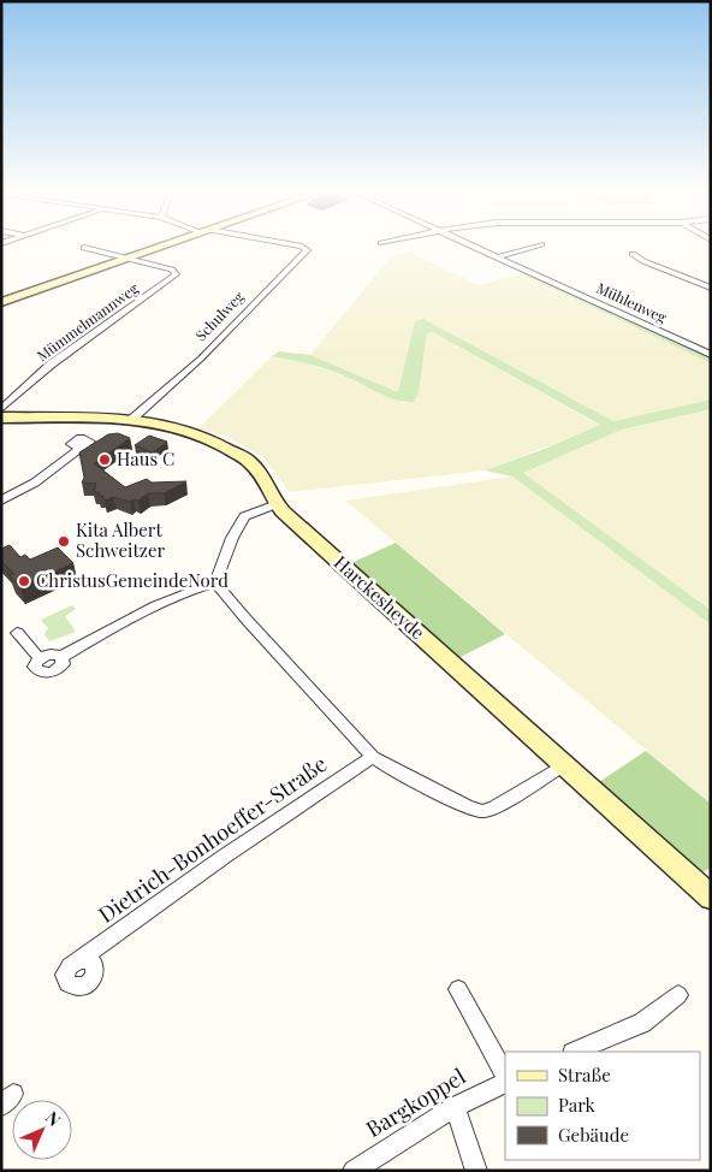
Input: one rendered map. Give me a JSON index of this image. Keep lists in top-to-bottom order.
{
  "streets": {
    "main road": ["Harckesheyde"],
    "street": [
      "Mühlenweg",
      "Schulweg",
      "Mümmelmannweg",
      "Dietrich-Bonhoeffer-Straße",
      "Bargkoppel"
    ]
  },
  "crossings": [
    ["Schulweg", "Harckesheyde"]
  ],
  "places": ["Haus C", "Kita Albert Schweitzer", "ChristusGemeindeNord"],
  "legend": ["Straße", "Park", "Gebäude"],
  "north": "top right"
}
